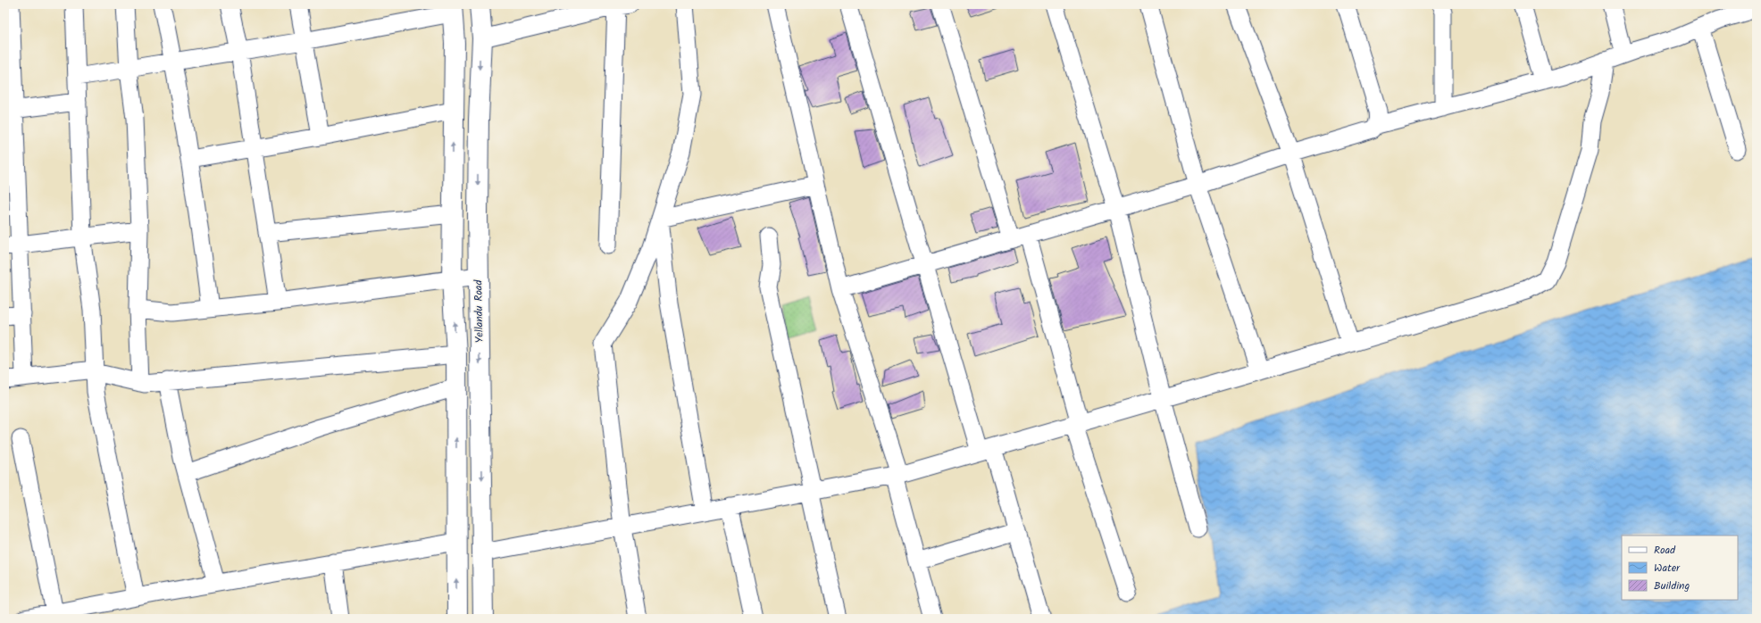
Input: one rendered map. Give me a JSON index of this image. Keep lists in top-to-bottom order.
{
  "streets": {
    "main road": ["Yellandu Road"]
  },
  "legend": ["Road", "Water", "Building"]
}
